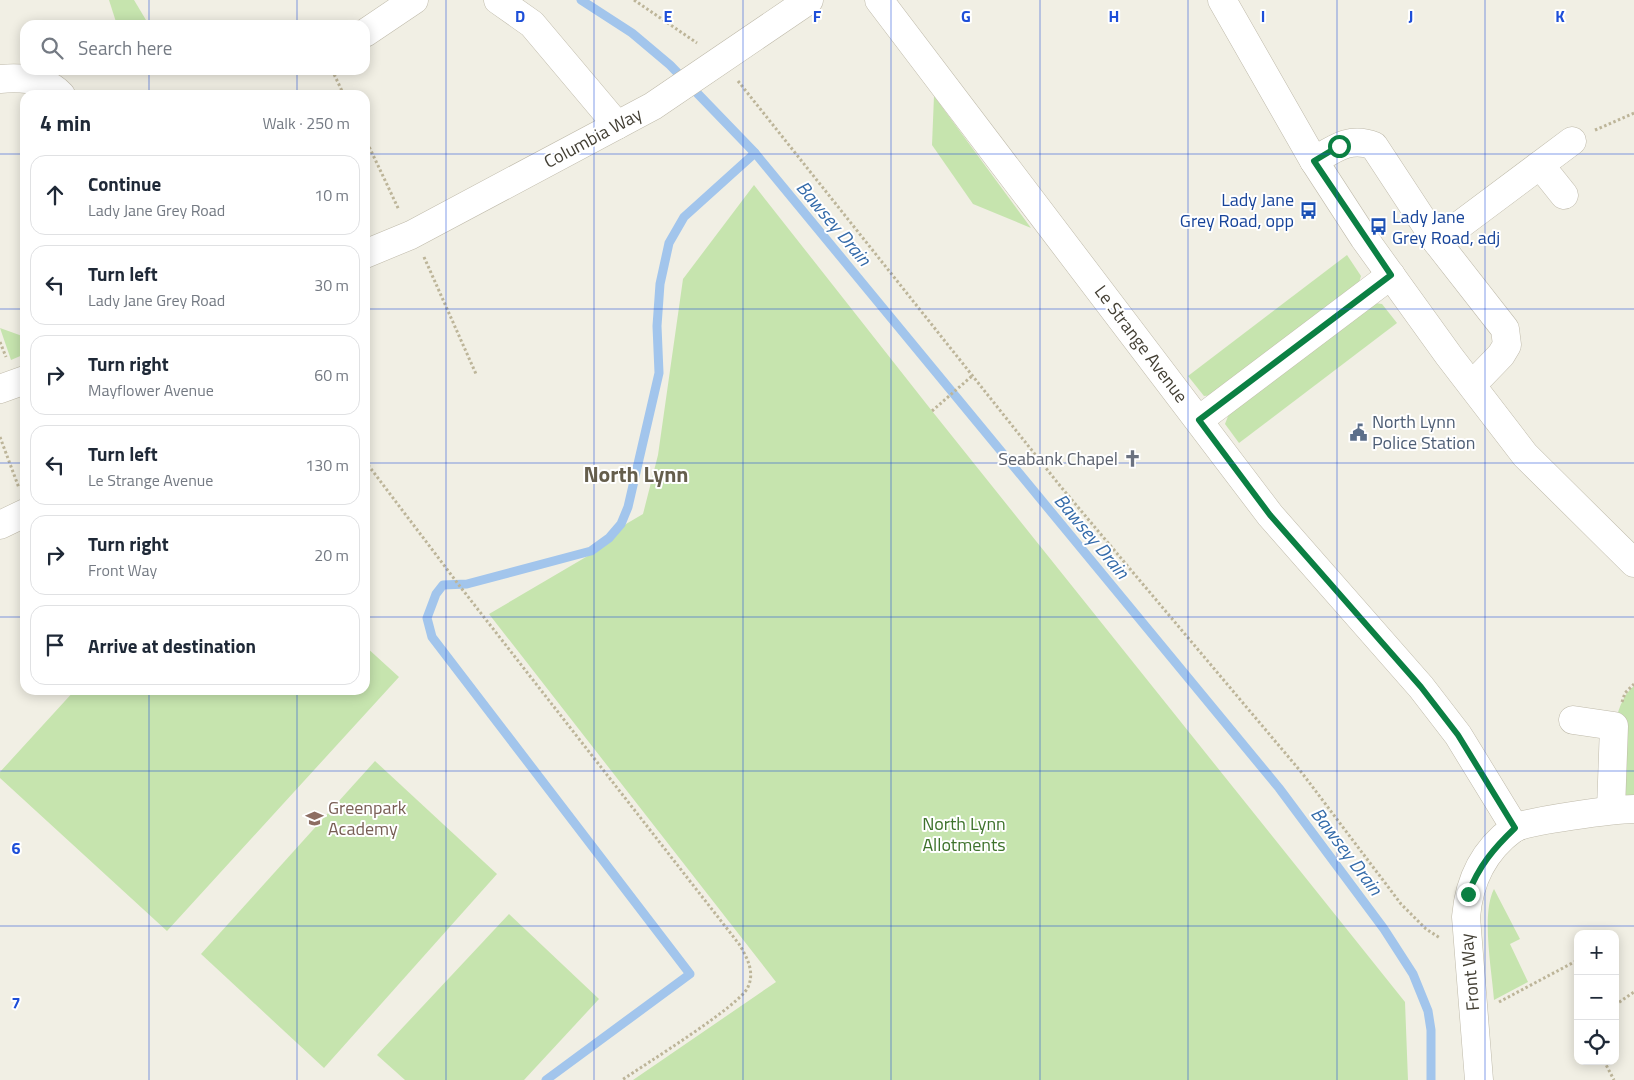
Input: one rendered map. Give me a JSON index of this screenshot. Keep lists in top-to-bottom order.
{
  "streets": {
    "street": ["Columbia Way", "Le Strange Avenue", "Front Way"]
  },
  "crossings": [
    ["Le Strange Avenue", "Front Way"]
  ],
  "districts": ["North Lynn"],
  "water": ["Bawsey Drain"],
  "parks": ["North Lynn Allotments"],
  "places": {
    "bus stop": ["Lady Jane Grey Road, opp", "Lady Jane Grey Road, adj"],
    "public building": ["North Lynn Police Station"],
    "church": ["Seabank Chapel"],
    "school or university": ["Greenpark Academy"]
  },
  "page": {
    "search": "Search here",
    "heading": ["4 min", "Walk · 250 m"],
    "list": [
      ["Continue", "Lady Jane Grey Road", "10 m"],
      ["Turn left", "Lady Jane Grey Road", "30 m"],
      ["Turn right", "Mayflower Avenue", "60 m"],
      ["Turn left", "Le Strange Avenue", "130 m"],
      ["Turn right", "Front Way", "20 m"],
      "Arrive at destination"
    ],
    "map_buttons": ["+", "−"]
  },
  "grid": {
    "columns": [
      "D",
      "E",
      "F",
      "G",
      "H",
      "I",
      "J",
      "K"
    ],
    "rows": ["6", "7"]
  }
}
